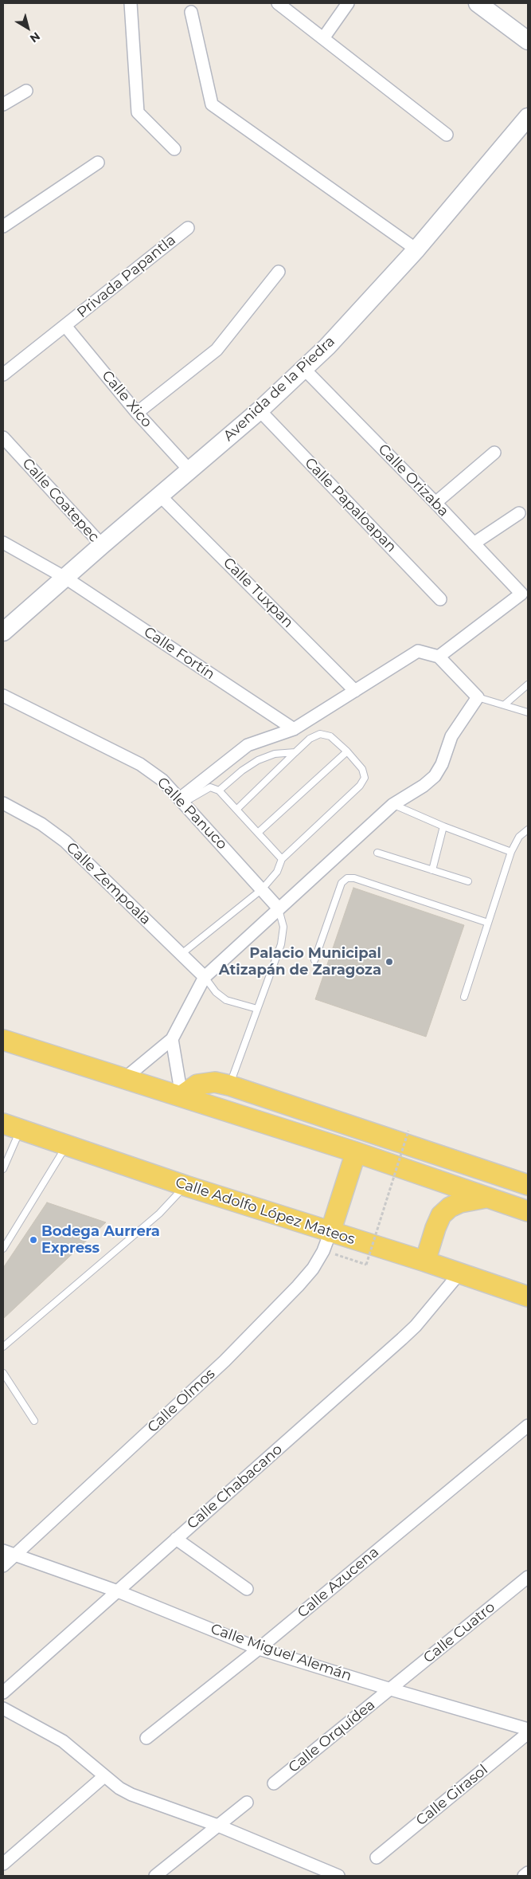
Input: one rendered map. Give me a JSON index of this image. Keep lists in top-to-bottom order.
{
  "streets": {
    "main road": ["Calle Adolfo López Mateos"],
    "street": [
      "Privada Papantla",
      "Avenida de la Piedra",
      "Calle Xico",
      "Calle Orizaba",
      "Calle Coatepec",
      "Calle Papaloapan",
      "Calle Tuxpan",
      "Calle Fortín",
      "Calle Panuco",
      "Calle Zempoala",
      "Calle Olmos",
      "Calle Chabacano",
      "Calle Azucena",
      "Calle Cuatro",
      "Calle Miguel Alemán",
      "Calle Orquídea",
      "Calle Girasol"
    ]
  },
  "crossings": [
    ["Privada Papantla", "Calle Xico"],
    ["Avenida de la Piedra", "Calle Xico"],
    ["Avenida de la Piedra", "Calle Orizaba"],
    ["Avenida de la Piedra", "Calle Coatepec"],
    ["Avenida de la Piedra", "Calle Papaloapan"],
    ["Avenida de la Piedra", "Calle Tuxpan"],
    ["Avenida de la Piedra", "Calle Fortín"],
    ["Calle Adolfo López Mateos", "Calle Olmos"],
    ["Calle Adolfo López Mateos", "Calle Chabacano"],
    ["Calle Olmos", "Calle Miguel Alemán"],
    ["Calle Chabacano", "Calle Miguel Alemán"],
    ["Calle Azucena", "Calle Miguel Alemán"],
    ["Calle Cuatro", "Calle Miguel Alemán"],
    ["Calle Cuatro", "Calle Orquídea"],
    ["Calle Miguel Alemán", "Calle Orquídea"]
  ],
  "places": ["Palacio Municipal Atizapán de Zaragoza", "Bodega Aurrera Express"],
  "north": "bottom right"
}
